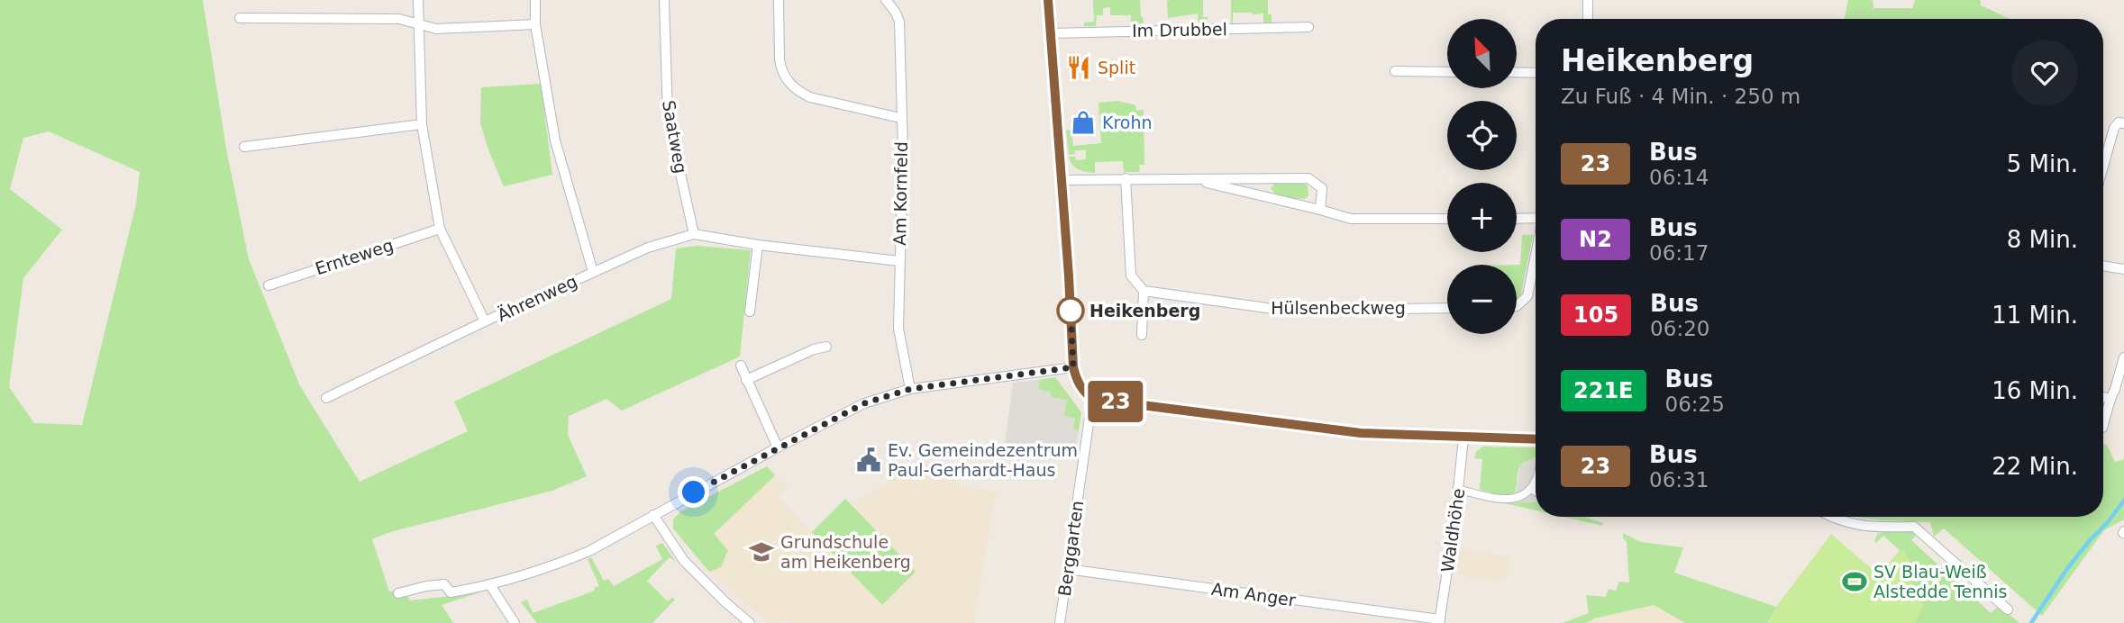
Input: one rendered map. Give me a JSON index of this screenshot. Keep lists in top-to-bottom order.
{
  "streets": {
    "street": [
      "Im Drubbel",
      "Saatweg",
      "Am Kornfeld",
      "Ernteweg",
      "Ährenweg",
      "Hülsenbeckweg",
      "Waldhöhe",
      "Berggarten",
      "Am Anger"
    ]
  },
  "crossings": [
    ["Saatweg", "Ährenweg"],
    ["Am Kornfeld", "Ährenweg"],
    ["Waldhöhe", "Am Anger"],
    ["Berggarten", "Am Anger"]
  ],
  "places": {
    "restaurant": ["Split"],
    "shop": ["Krohn"],
    "other": ["Heikenberg"],
    "public building": ["Ev. Gemeindezentrum Paul-Gerhardt-Haus"],
    "school or university": ["Grundschule am Heikenberg"],
    "sports": ["SV Blau-Weiß Alstedde Tennis"]
  },
  "lines": ["bus line 23"],
  "north": "top left",
  "page": {
    "on_map": "23",
    "map_buttons": ["+", "−"],
    "heading": ["Heikenberg", "Zu Fuß · 4 Min. · 250 m"],
    "list": [
      {
        "mark": "23",
        "name": "Bus",
        "note": "06:14",
        "value": "5 Min."
      },
      {
        "mark": "N2",
        "name": "Bus",
        "note": "06:17",
        "value": "8 Min."
      },
      {
        "mark": "105",
        "name": "Bus",
        "note": "06:20",
        "value": "11 Min."
      },
      {
        "mark": "221E",
        "name": "Bus",
        "note": "06:25",
        "value": "16 Min."
      },
      {
        "mark": "23",
        "name": "Bus",
        "note": "06:31",
        "value": "22 Min."
      }
    ]
  }
}
